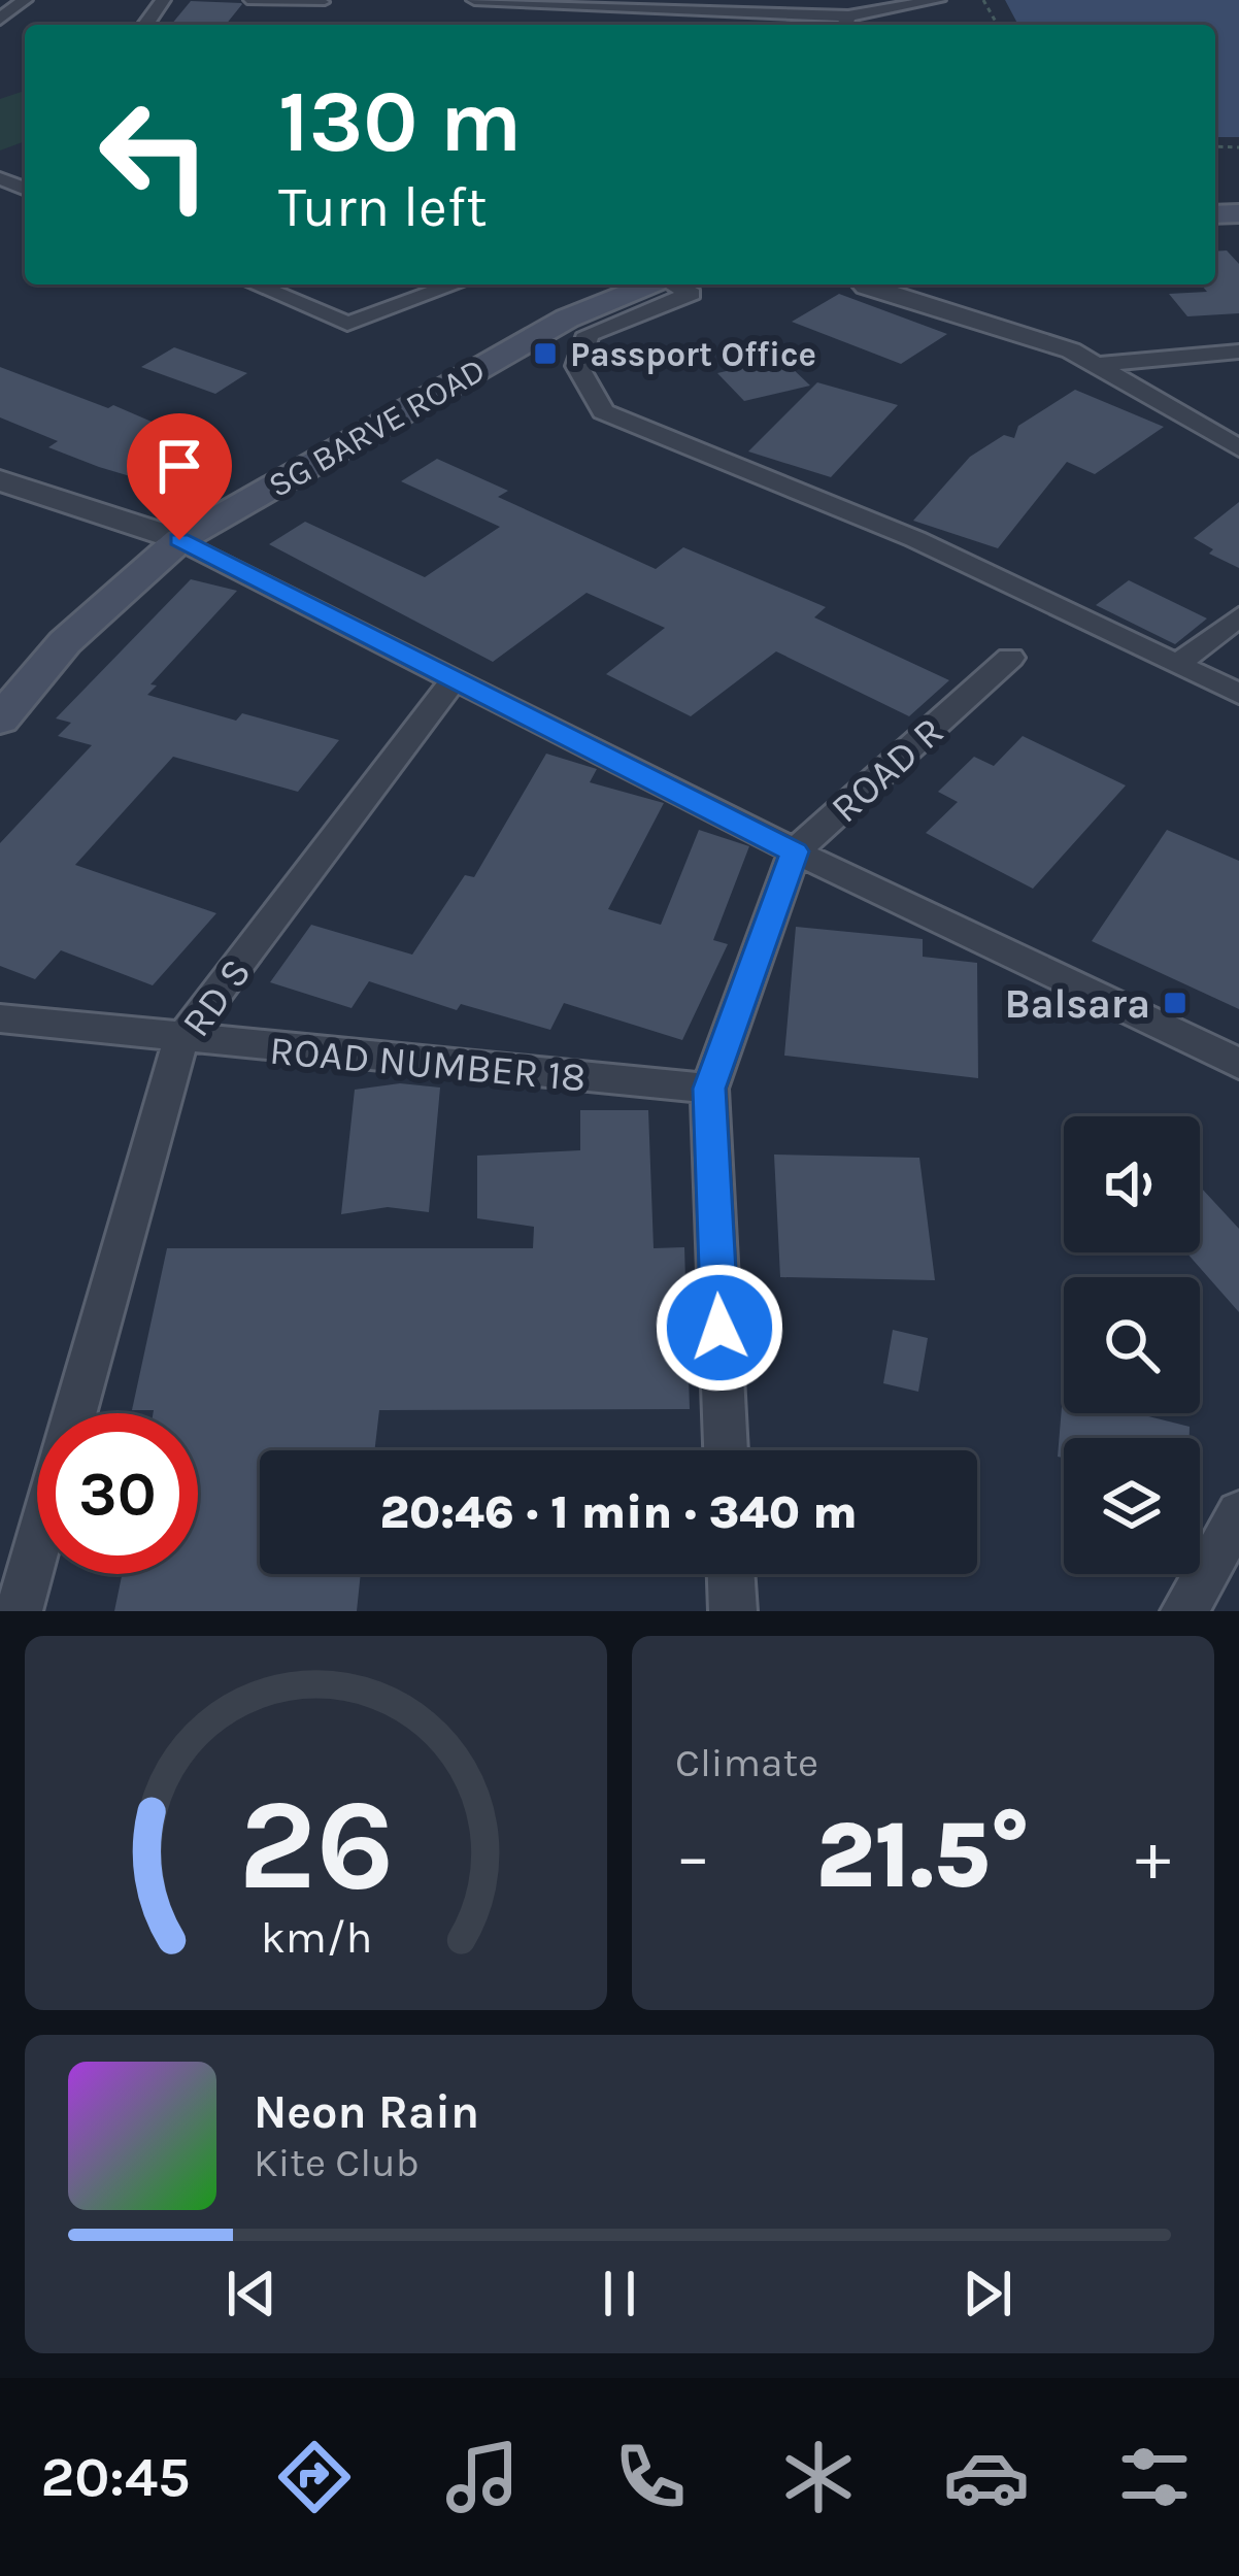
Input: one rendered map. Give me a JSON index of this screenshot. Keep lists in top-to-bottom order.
{
  "streets": {
    "main road": ["SG BARVE ROAD"],
    "street": ["ROAD R", "RD S", "ROAD NUMBER 18"]
  },
  "crossings": [
    ["ROAD R", "ROAD NUMBER 18"],
    ["RD S", "ROAD NUMBER 18"]
  ],
  "places": {
    "transit": ["Passport Office", "Balsara"]
  },
  "page": {
    "turn": ["130 m", "Turn left"],
    "limit": "30",
    "trip": "20:46 · 1 min · 340 m",
    "tile": "Climate",
    "heat": ["−", "21.5°", "+"],
    "song": ["Neon Rain", "Kite Club"],
    "tabs": "20:45",
    "gauge": ["26", "km/h"]
  }
}
